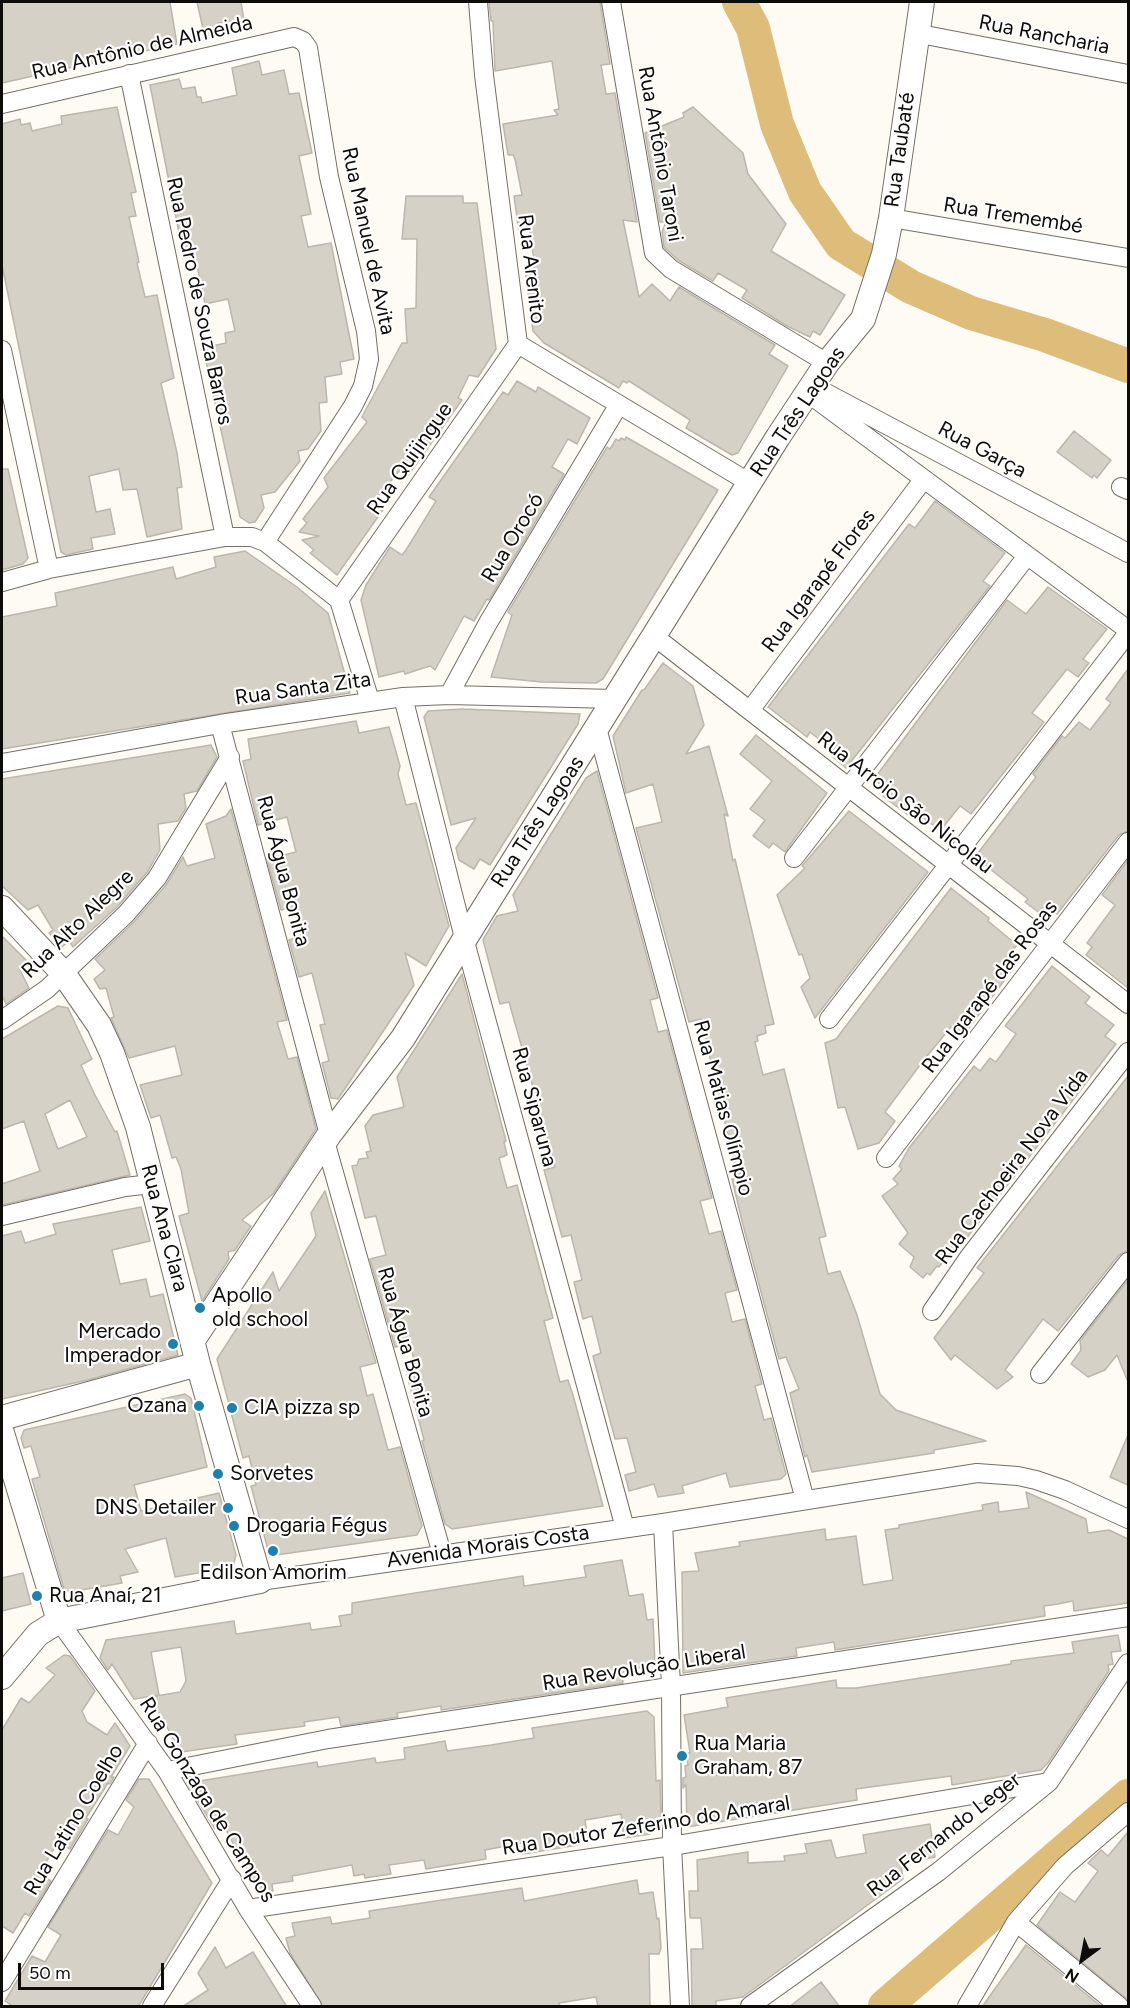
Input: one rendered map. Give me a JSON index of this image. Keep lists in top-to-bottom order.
{
  "streets": {
    "street": [
      "Rua Rancharia",
      "Rua Antônio de Almeida",
      "Rua Taubaté",
      "Rua Antônio Taroni",
      "Rua Tremembé",
      "Rua Manuel de Avita",
      "Rua Arenito",
      "Rua Pedro de Souza Barros",
      "Rua Três Lagoas",
      "Rua Garça",
      "Rua Quijingue",
      "Rua Orocó",
      "Rua Igarapé Flores",
      "Rua Santa Zita",
      "Rua Arroio São Nicolau",
      "Rua Água Bonita",
      "Rua Alto Alegre",
      "Rua Igarapé das Rosas",
      "Rua Siparuna",
      "Rua Matias Olímpio",
      "Rua Cachoeira Nova Vida",
      "Rua Ana Clara",
      "Avenida Morais Costa",
      "Rua Revolução Liberal",
      "Rua Gonzaga de Campos",
      "Rua Latino Coelho",
      "Rua Doutor Zeferino do Amaral",
      "Rua Fernando Leger"
    ]
  },
  "crossings": [
    ["Rua Rancharia", "Rua Taubaté"],
    ["Rua Antônio de Almeida", "Rua Manuel de Avita"],
    ["Rua Antônio de Almeida", "Rua Pedro de Souza Barros"],
    ["Rua Taubaté", "Rua Tremembé"],
    ["Rua Taubaté", "Rua Três Lagoas"],
    ["Rua Antônio Taroni", "Rua Três Lagoas"],
    ["Rua Arenito", "Rua Três Lagoas"],
    ["Rua Arenito", "Rua Quijingue"],
    ["Rua Arenito", "Rua Orocó"],
    ["Rua Três Lagoas", "Rua Garça"],
    ["Rua Três Lagoas", "Rua Santa Zita"],
    ["Rua Três Lagoas", "Rua Arroio São Nicolau"],
    ["Rua Três Lagoas", "Rua Água Bonita"],
    ["Rua Três Lagoas", "Rua Siparuna"],
    ["Rua Três Lagoas", "Rua Matias Olímpio"],
    ["Rua Três Lagoas", "Rua Ana Clara"],
    ["Rua Orocó", "Rua Santa Zita"],
    ["Rua Igarapé Flores", "Rua Arroio São Nicolau"],
    ["Rua Santa Zita", "Rua Água Bonita"],
    ["Rua Santa Zita", "Rua Siparuna"],
    ["Rua Arroio São Nicolau", "Rua Igarapé das Rosas"],
    ["Rua Água Bonita", "Rua Alto Alegre"],
    ["Rua Água Bonita", "Avenida Morais Costa"],
    ["Rua Alto Alegre", "Rua Ana Clara"],
    ["Rua Siparuna", "Avenida Morais Costa"],
    ["Rua Matias Olímpio", "Avenida Morais Costa"],
    ["Rua Ana Clara", "Avenida Morais Costa"],
    ["Avenida Morais Costa", "Rua Gonzaga de Campos"],
    ["Rua Revolução Liberal", "Rua Gonzaga de Campos"],
    ["Rua Gonzaga de Campos", "Rua Latino Coelho"],
    ["Rua Gonzaga de Campos", "Rua Doutor Zeferino do Amaral"],
    ["Rua Doutor Zeferino do Amaral", "Rua Fernando Leger"]
  ],
  "places": [
    "Apollo old school",
    "Mercado Imperador",
    "Ozana",
    "CIA pizza sp",
    "Sorvetes",
    "DNS Detailer",
    "Drogaria Fégus",
    "Edilson Amorim",
    "Rua Anaí, 21",
    "Rua Maria Graham, 87"
  ],
  "scale_bar": "50 m",
  "north": "bottom left"
}
